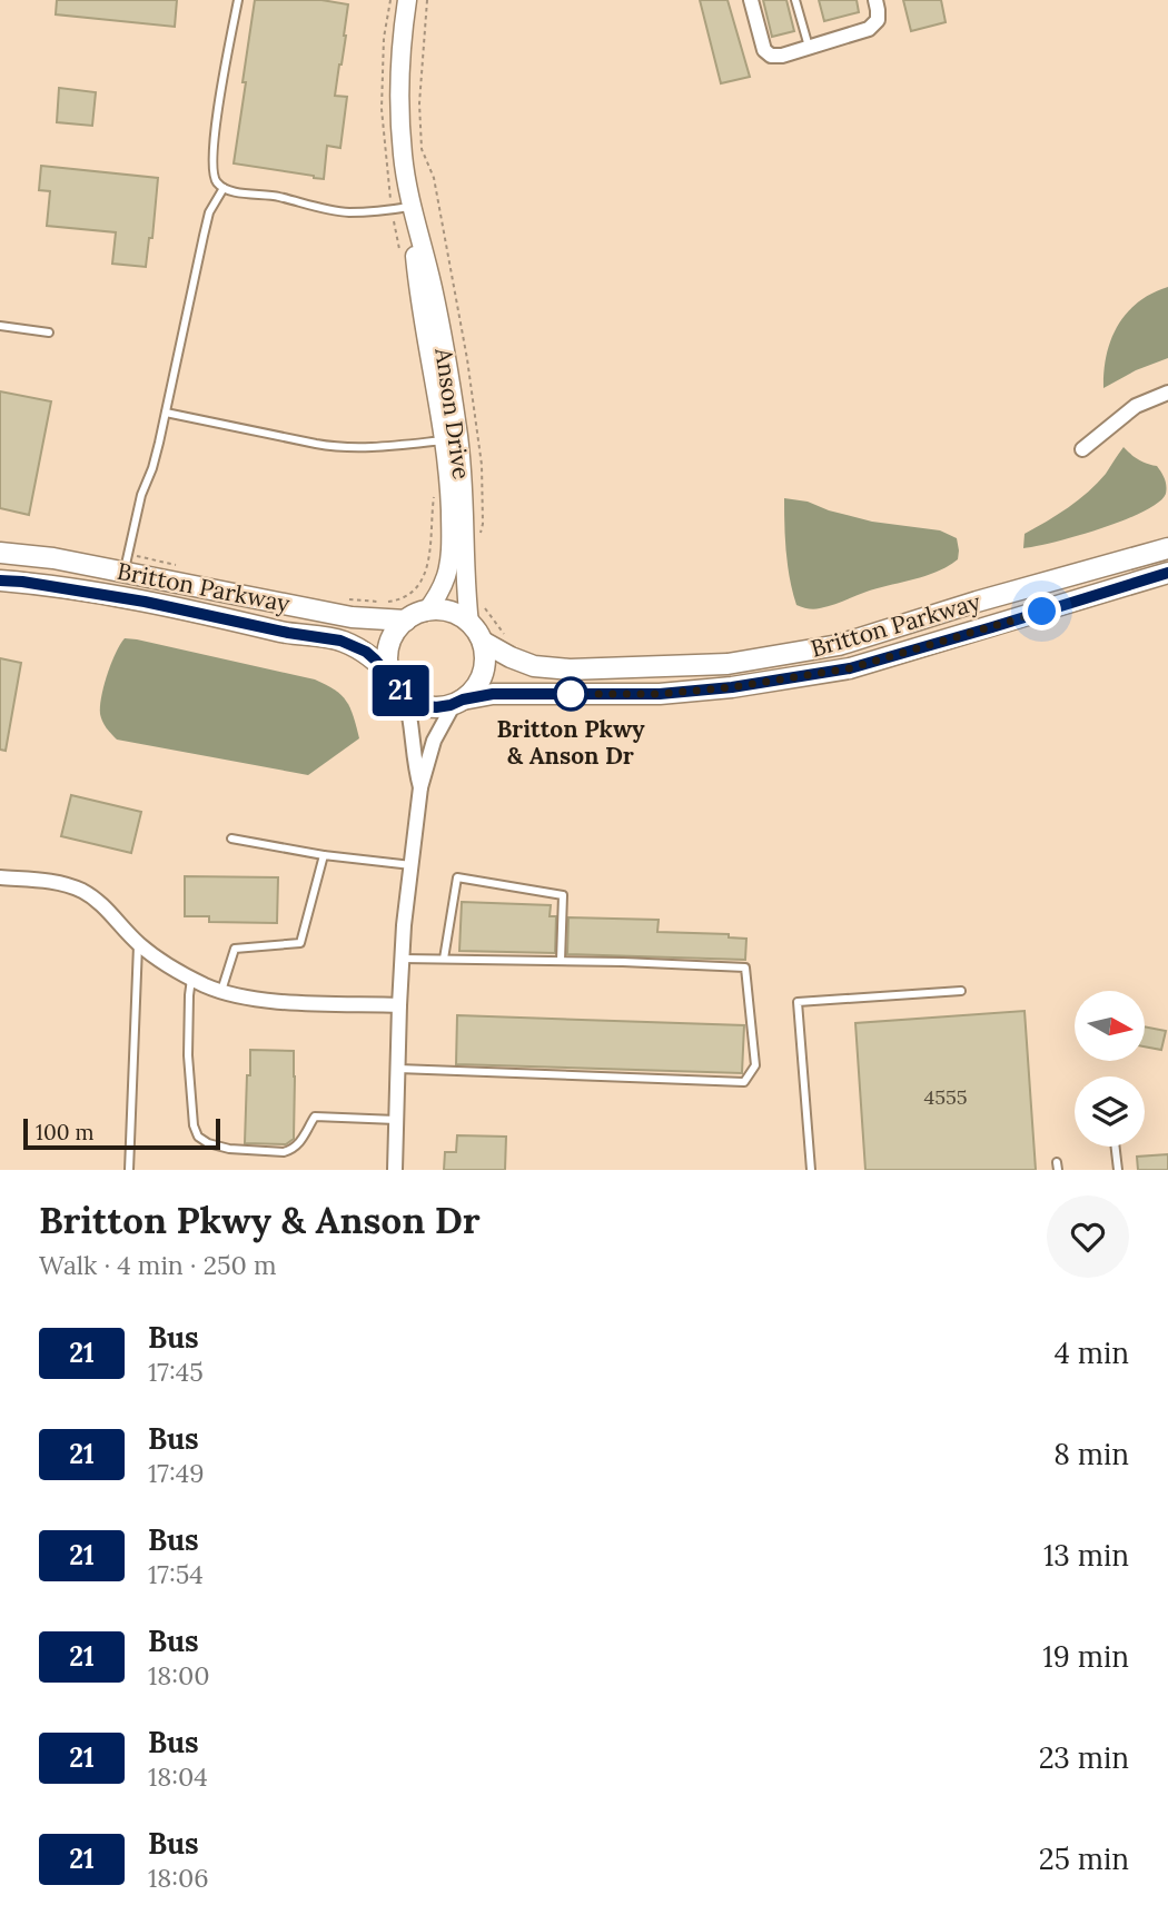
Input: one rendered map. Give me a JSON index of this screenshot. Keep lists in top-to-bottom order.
{
  "streets": {
    "main road": ["Britton Parkway"],
    "street": ["Anson Drive"]
  },
  "crossings": [
    ["Anson Drive", "Britton Parkway"]
  ],
  "places": ["Britton Pkwy & Anson Dr"],
  "lines": ["bus line 21"],
  "house_numbers": ["4555"],
  "scale_bar": "100 m",
  "north": "right",
  "page": {
    "on_map": "21",
    "scale": "100 m",
    "heading": ["Britton Pkwy & Anson Dr", "Walk · 4 min · 250 m"],
    "list": [
      {
        "mark": "21",
        "name": "Bus",
        "note": "17:45",
        "value": "4 min"
      },
      {
        "mark": "21",
        "name": "Bus",
        "note": "17:49",
        "value": "8 min"
      },
      {
        "mark": "21",
        "name": "Bus",
        "note": "17:54",
        "value": "13 min"
      },
      {
        "mark": "21",
        "name": "Bus",
        "note": "18:00",
        "value": "19 min"
      },
      {
        "mark": "21",
        "name": "Bus",
        "note": "18:04",
        "value": "23 min"
      },
      {
        "mark": "21",
        "name": "Bus",
        "note": "18:06",
        "value": "25 min"
      }
    ]
  }
}
